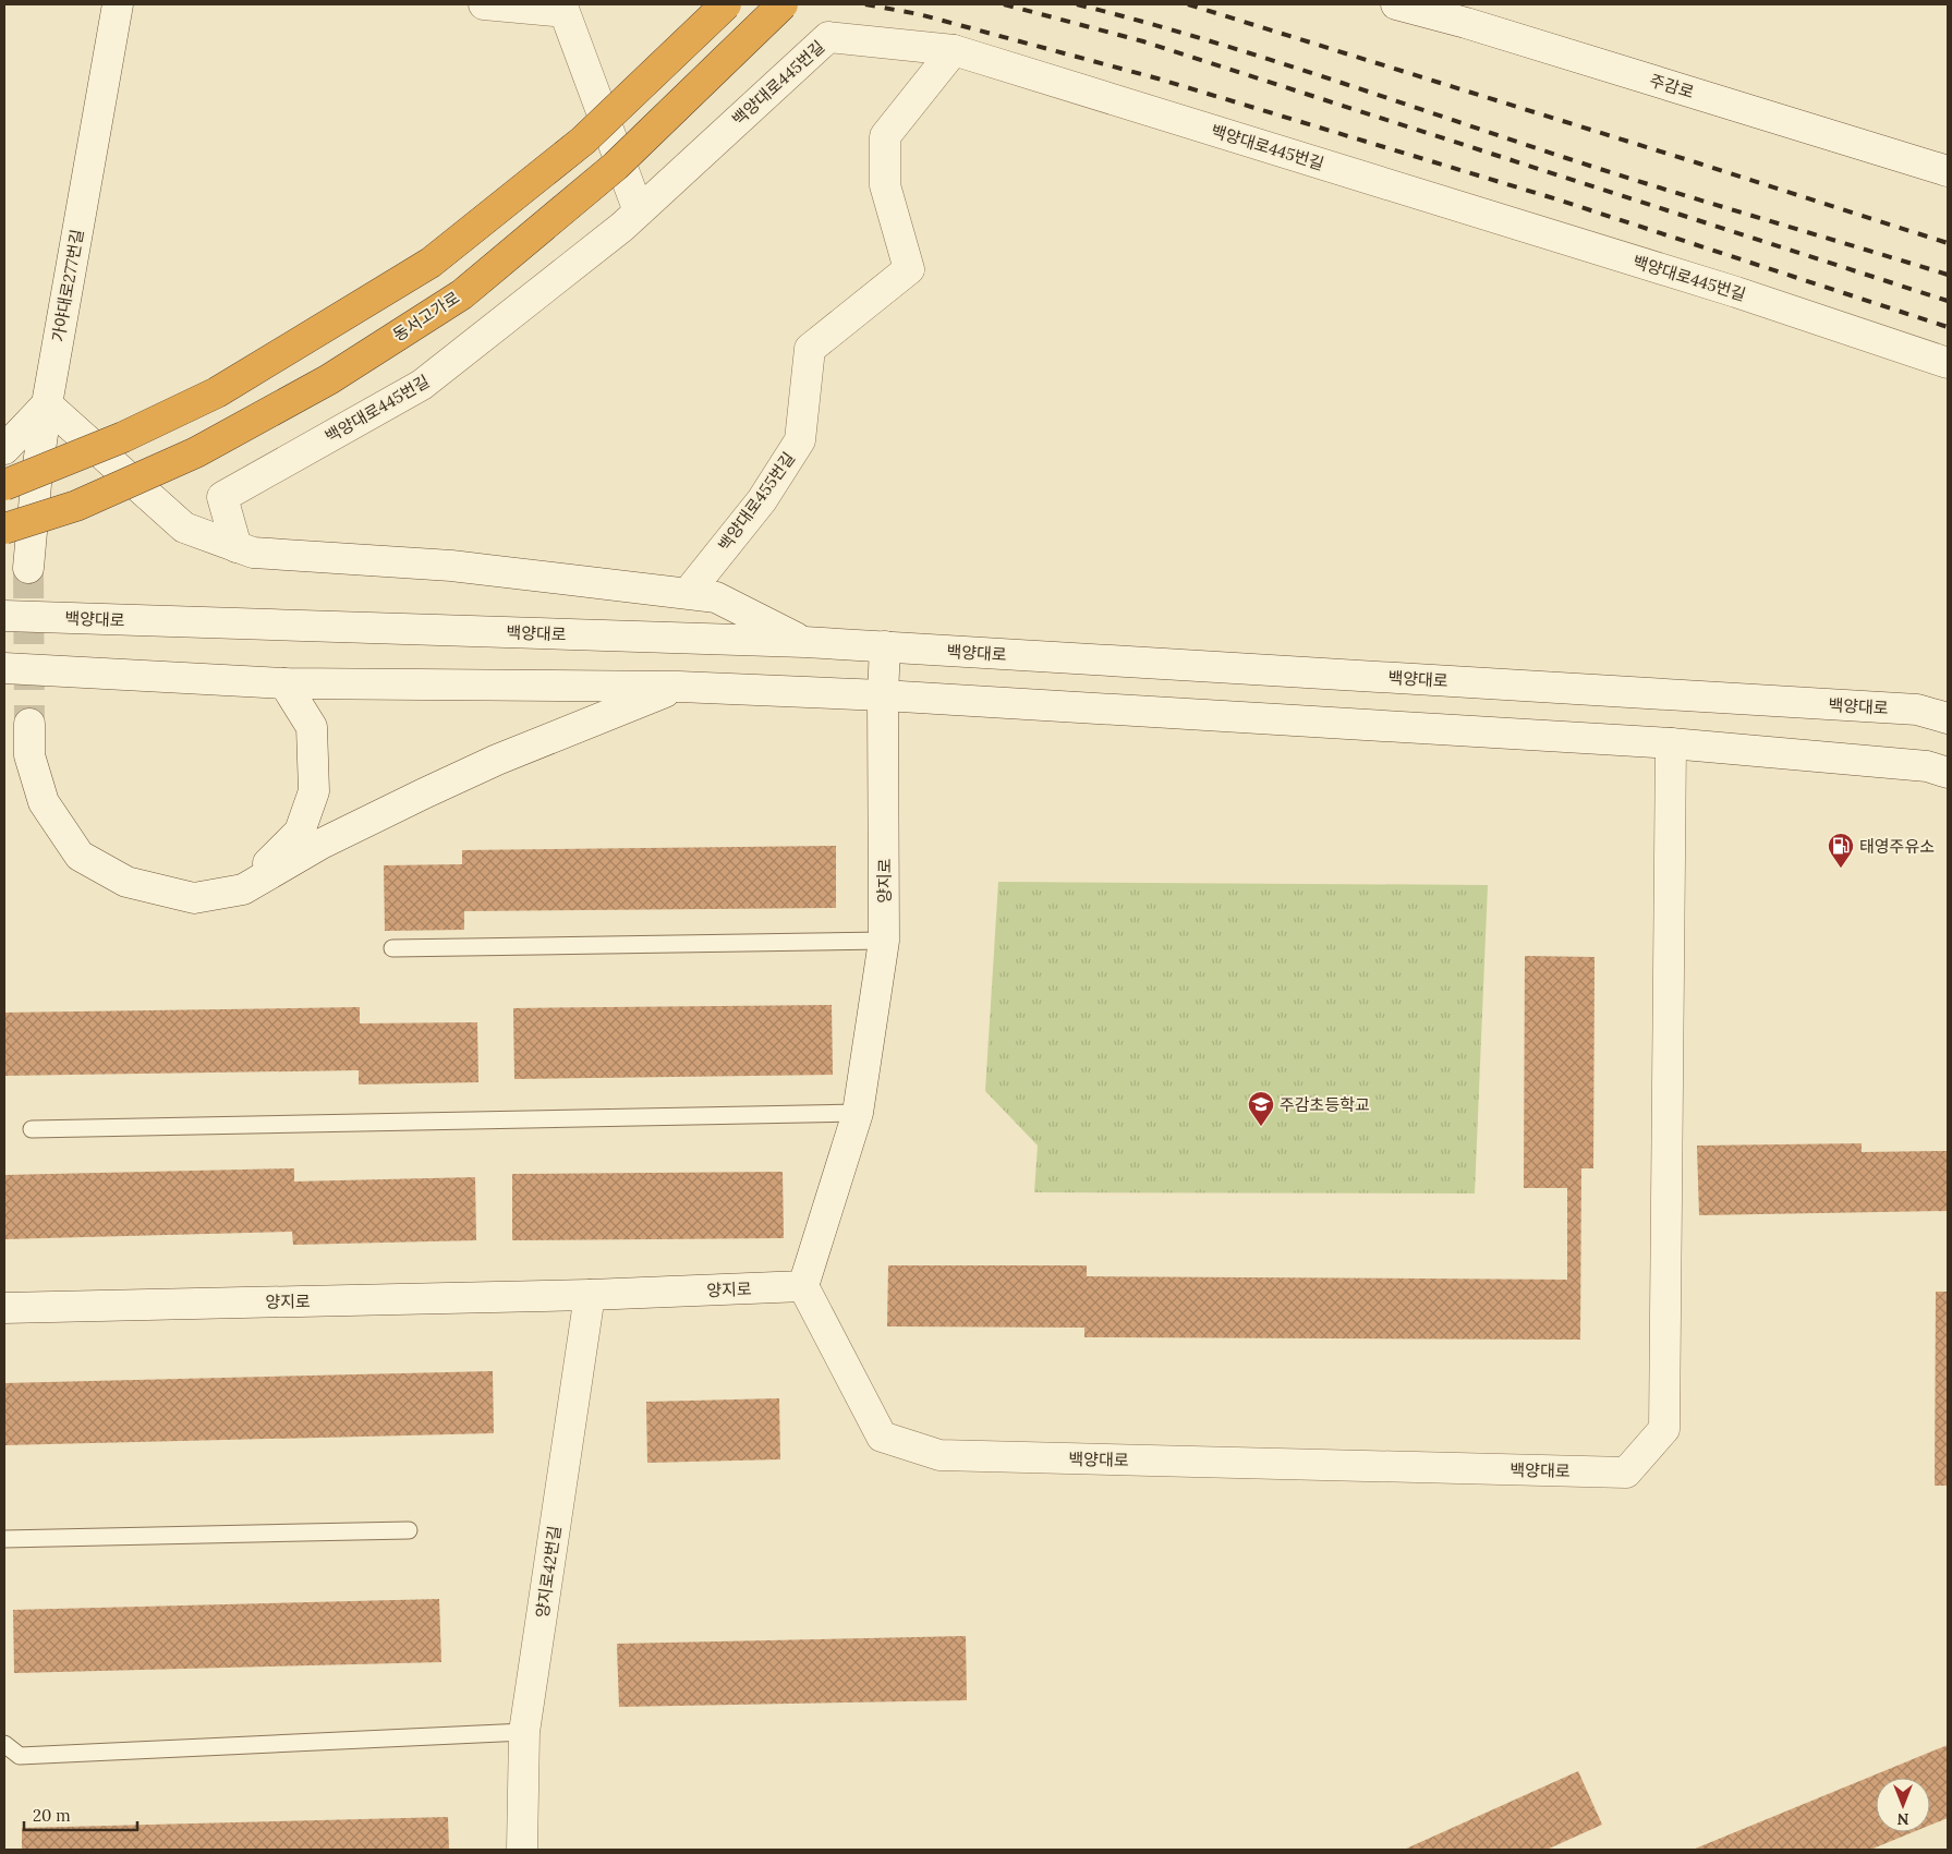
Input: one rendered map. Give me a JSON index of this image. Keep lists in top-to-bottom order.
{
  "streets": {
    "highway": ["동서고가로"],
    "street": [
      "백양대로445번길",
      "주감로",
      "가야대로277번길",
      "백양대로455번길",
      "백양대로",
      "양지로",
      "양지로42번길"
    ]
  },
  "crossings": [
    ["백양대로445번길", "백양대로455번길"],
    ["백양대로", "양지로"],
    ["양지로", "양지로42번길"]
  ],
  "places": {
    "fuel station": ["태영주유소"],
    "school or university": ["주감초등학교"]
  },
  "scale_bar": "20 m",
  "north": "bottom"
}
